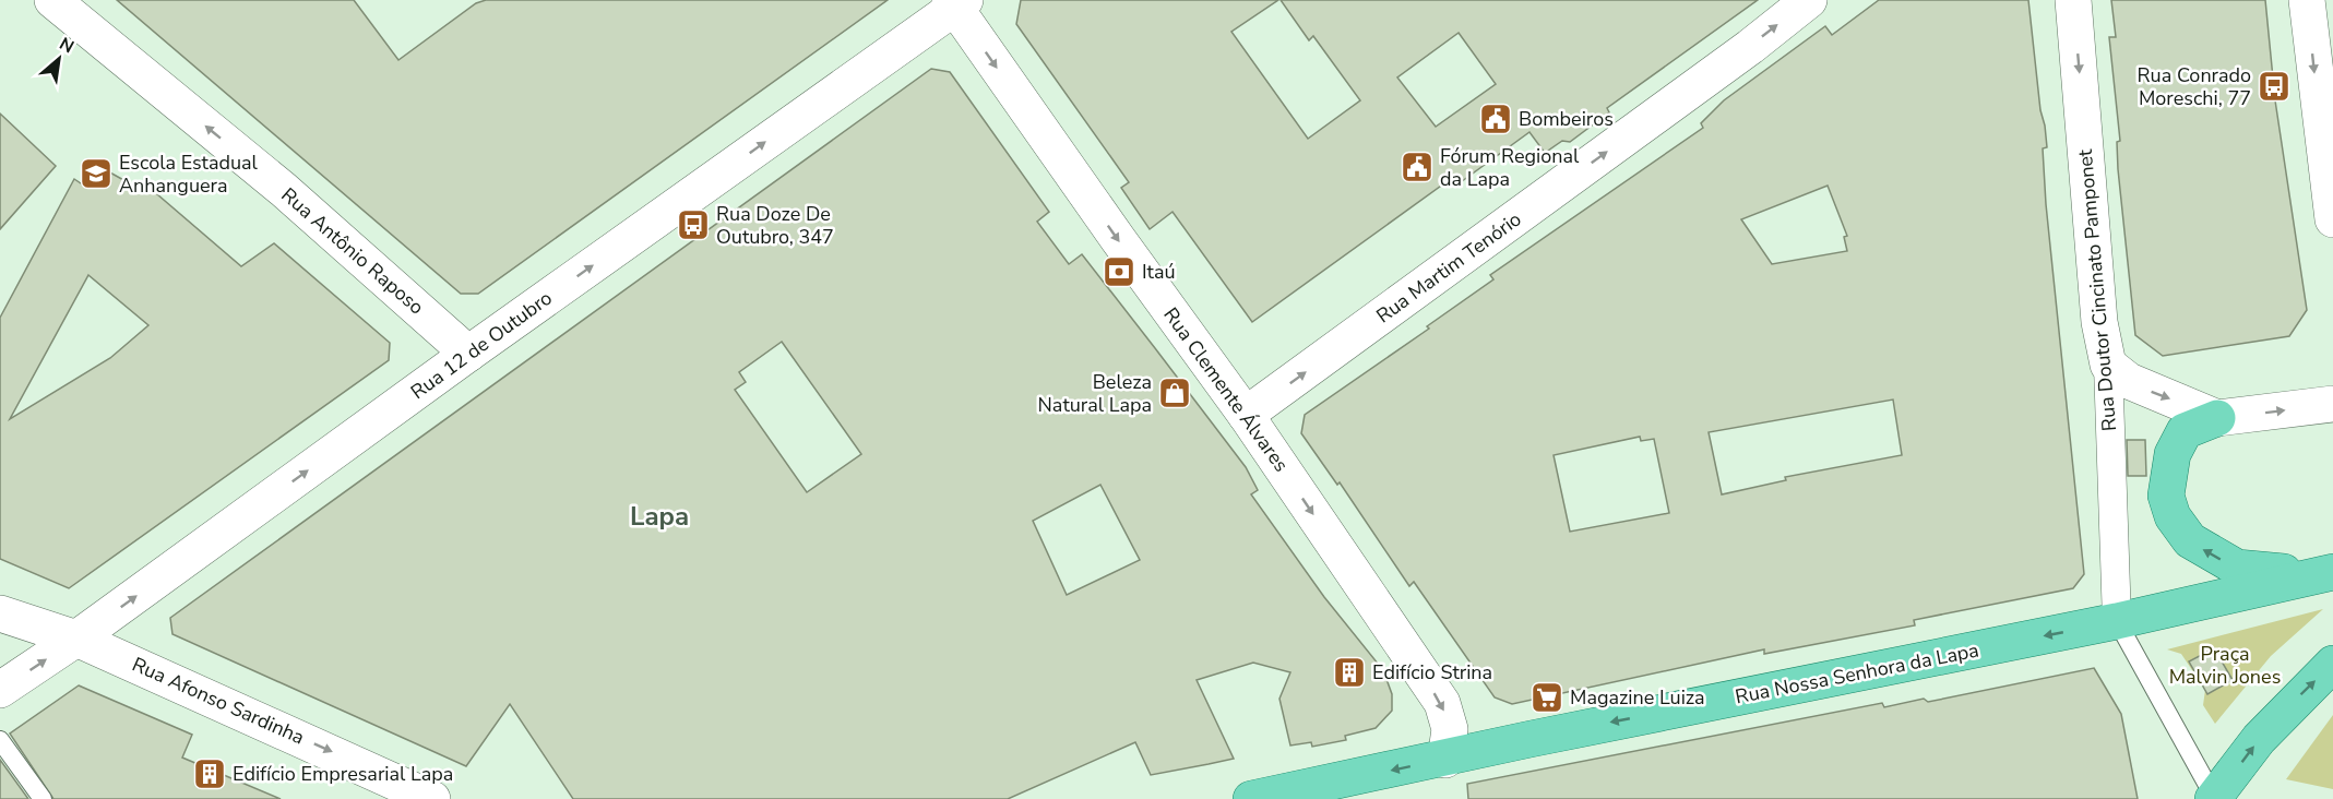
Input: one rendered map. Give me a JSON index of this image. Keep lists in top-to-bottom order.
{
  "streets": {
    "main road": ["Rua Nossa Senhora da Lapa"],
    "street": [
      "Rua Antônio Raposo",
      "Rua Martim Tenório",
      "Rua Doutor Cincinato Pamponet",
      "Rua 12 de Outubro",
      "Rua Clemente Álvares",
      "Rua Afonso Sardinha"
    ]
  },
  "crossings": [
    ["Rua Antônio Raposo", "Rua 12 de Outubro"],
    ["Rua Martim Tenório", "Rua Clemente Álvares"],
    ["Rua Doutor Cincinato Pamponet", "Rua Nossa Senhora da Lapa"],
    ["Rua 12 de Outubro", "Rua Clemente Álvares"],
    ["Rua 12 de Outubro", "Rua Afonso Sardinha"],
    ["Rua Clemente Álvares", "Rua Nossa Senhora da Lapa"]
  ],
  "one_way": [
    "Rua Antônio Raposo",
    "Rua Martim Tenório",
    "Rua 12 de Outubro",
    "Rua Clemente Álvares",
    "Rua Nossa Senhora da Lapa",
    "Rua Afonso Sardinha"
  ],
  "districts": ["Lapa"],
  "parks": ["Praça Malvin Jones"],
  "places": {
    "bus stop": ["Rua Conrado Moreschi, 77", "Rua Doze De Outubro, 347"],
    "public building": ["Bombeiros", "Fórum Regional da Lapa"],
    "school or university": ["Escola Estadual Anhanguera"],
    "bank": ["Itaú"],
    "shop": ["Beleza Natural Lapa"],
    "building": ["Edifício Strina", "Edifício Empresarial Lapa"],
    "supermarket": ["Magazine Luiza"]
  },
  "north": "top right"
}
